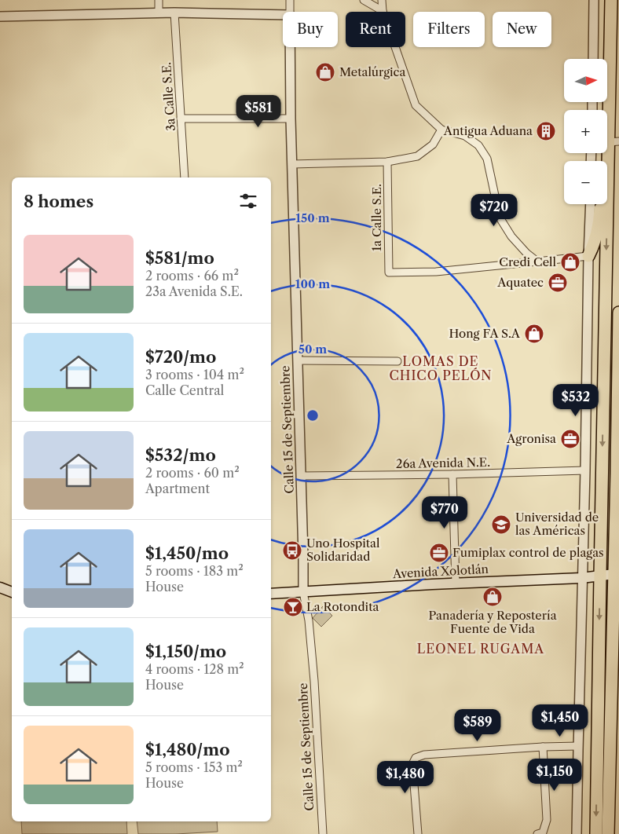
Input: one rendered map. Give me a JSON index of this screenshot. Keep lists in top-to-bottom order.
{
  "streets": {
    "main road": ["Avenida Xolotlán"],
    "street": [
      "3a Calle S.E.",
      "1a Calle S.E.",
      "Calle 15 de Septiembre",
      "26a Avenida N.E."
    ]
  },
  "crossings": [
    ["Calle 15 de Septiembre", "26a Avenida N.E."],
    ["Calle 15 de Septiembre", "Avenida Xolotlán"]
  ],
  "districts": ["LOMAS DE CHICO PELÓN", "LEONEL RUGAMA"],
  "places": {
    "shop": [
      "Metalúrgica",
      "Credi Cell",
      "Hong FA S.A",
      "Panadería y Repostería Fuente de Vida"
    ],
    "building": ["Antigua Aduana"],
    "office": ["Aquatec", "Agronisa", "Fumiplax control de plagas"],
    "school or university": ["Universidad de las Américas"],
    "bus stop": ["Uno Hospital Solidaridad"],
    "bar": ["La Rotondita"]
  },
  "north": "right",
  "page": {
    "chip": [
      "Buy",
      "Rent",
      "Filters",
      "New"
    ],
    "map_buttons": ["+", "−"],
    "price": [
      "$581",
      "$720",
      "$532",
      "$770",
      "$1,450",
      "$589",
      "$1,150",
      "$1,480"
    ],
    "heading": "8 homes",
    "list": [
      {
        "name": "$581/mo",
        "note": "2 rooms · 66 m² · 23a Avenida S.E."
      },
      {
        "name": "$720/mo",
        "note": "3 rooms · 104 m² · Calle Central"
      },
      {
        "name": "$532/mo",
        "note": "2 rooms · 60 m² · Apartment"
      },
      {
        "name": "$1,450/mo",
        "note": "5 rooms · 183 m² · House"
      },
      {
        "name": "$1,150/mo",
        "note": "4 rooms · 128 m² · House"
      },
      {
        "name": "$1,480/mo",
        "note": "5 rooms · 153 m² · House"
      }
    ]
  },
  "rings": ["150 m", "100 m", "50 m"]
}
